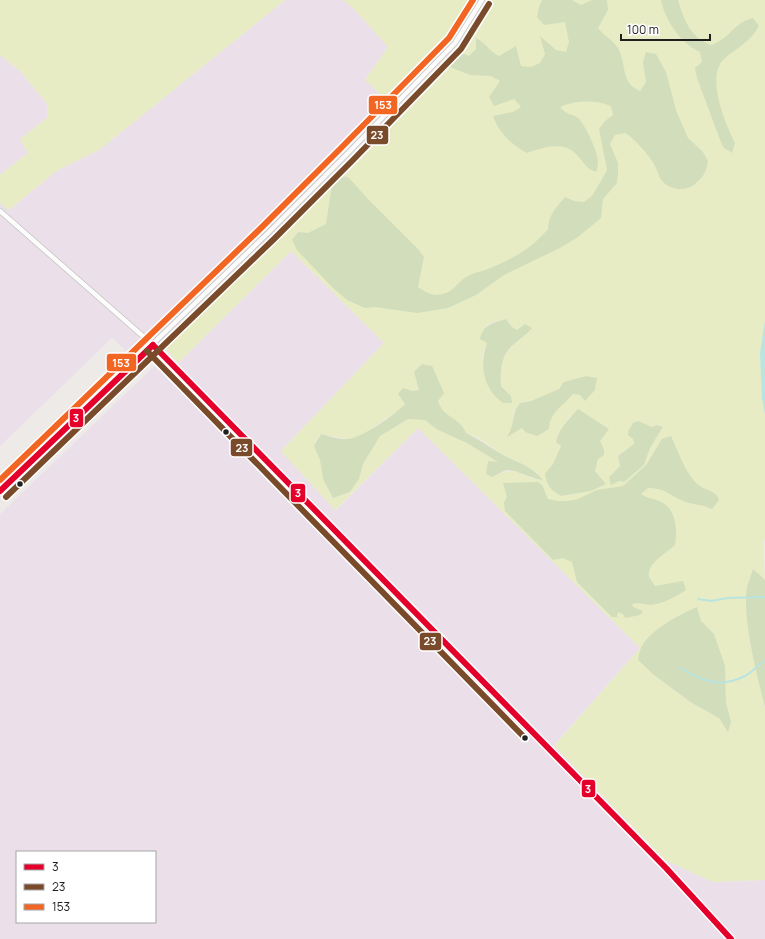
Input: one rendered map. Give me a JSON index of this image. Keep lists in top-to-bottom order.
{
  "lines": ["transit line 153", "transit line 23", "transit line 3"],
  "legend": ["3", "23", "153"],
  "scale_bar": "100 m"
}
